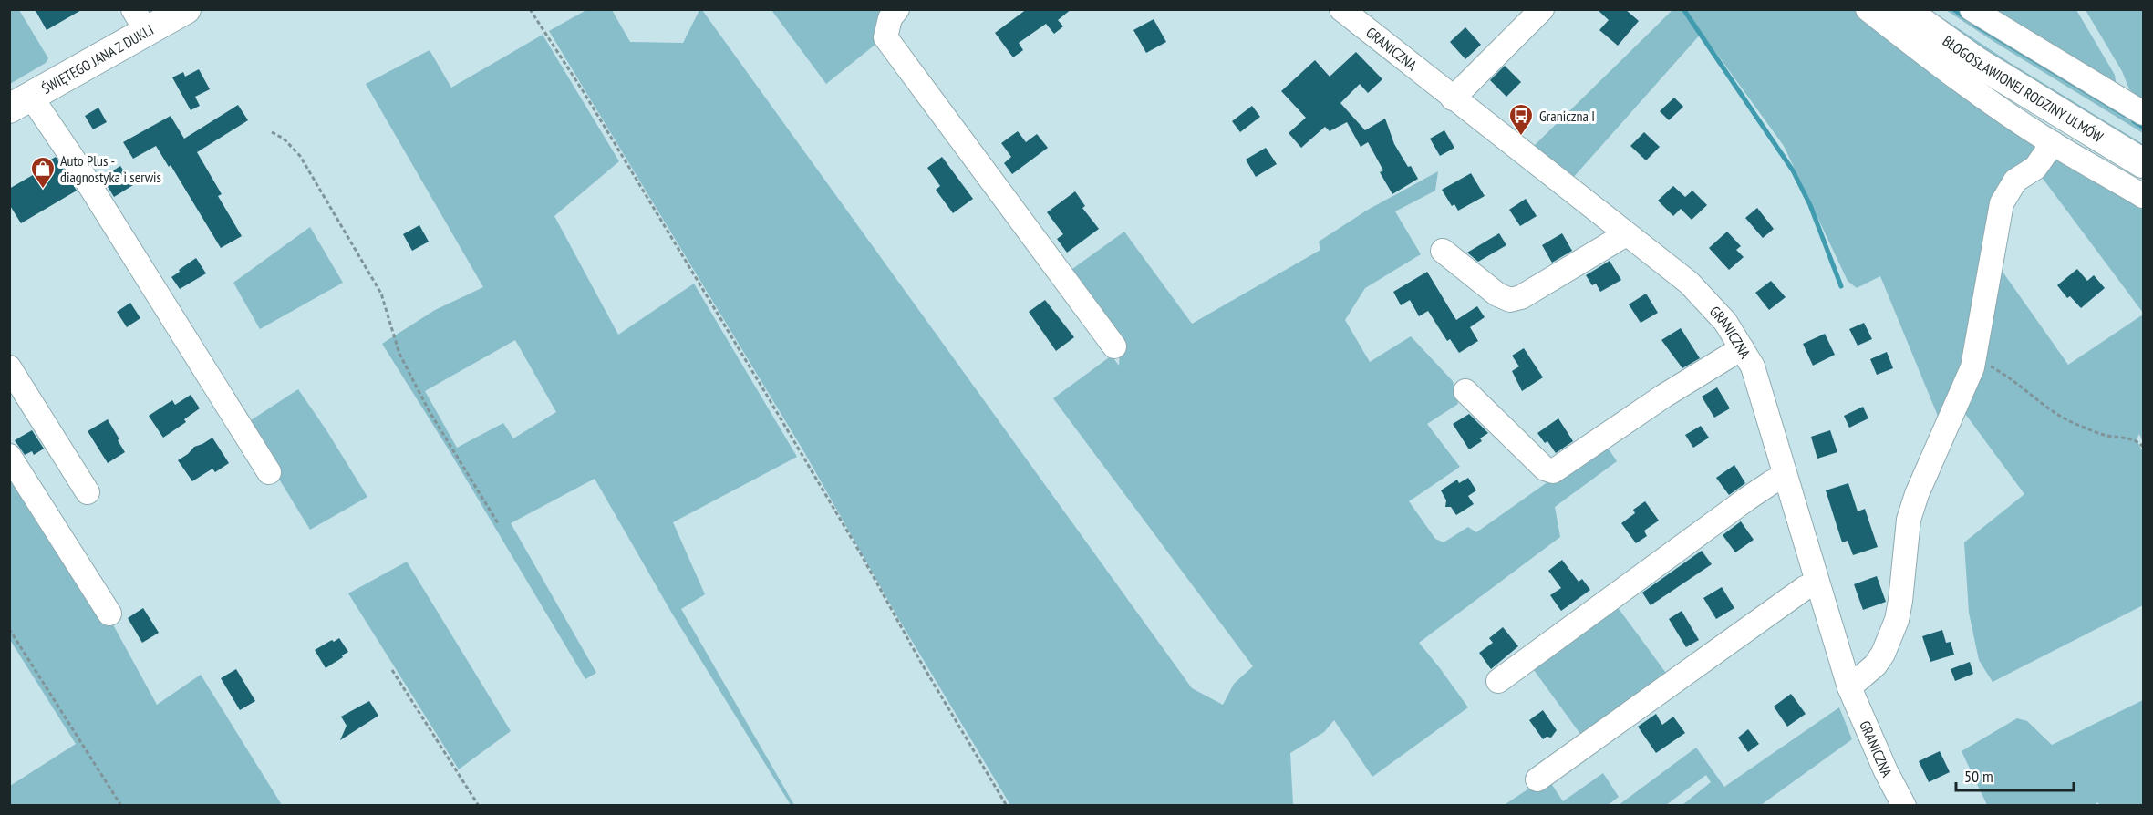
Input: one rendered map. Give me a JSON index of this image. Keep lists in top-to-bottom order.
{
  "streets": {
    "main road": ["ŚWIĘTEGO JANA Z DUKLI", "BŁOGOSŁAWIONEJ RODZINY ULMÓW"],
    "street": ["GRANICZNA"]
  },
  "places": {
    "bus stop": ["Graniczna I"],
    "shop": ["Auto Plus - diagnostyka i serwis"]
  },
  "scale_bar": "50 m"
}
